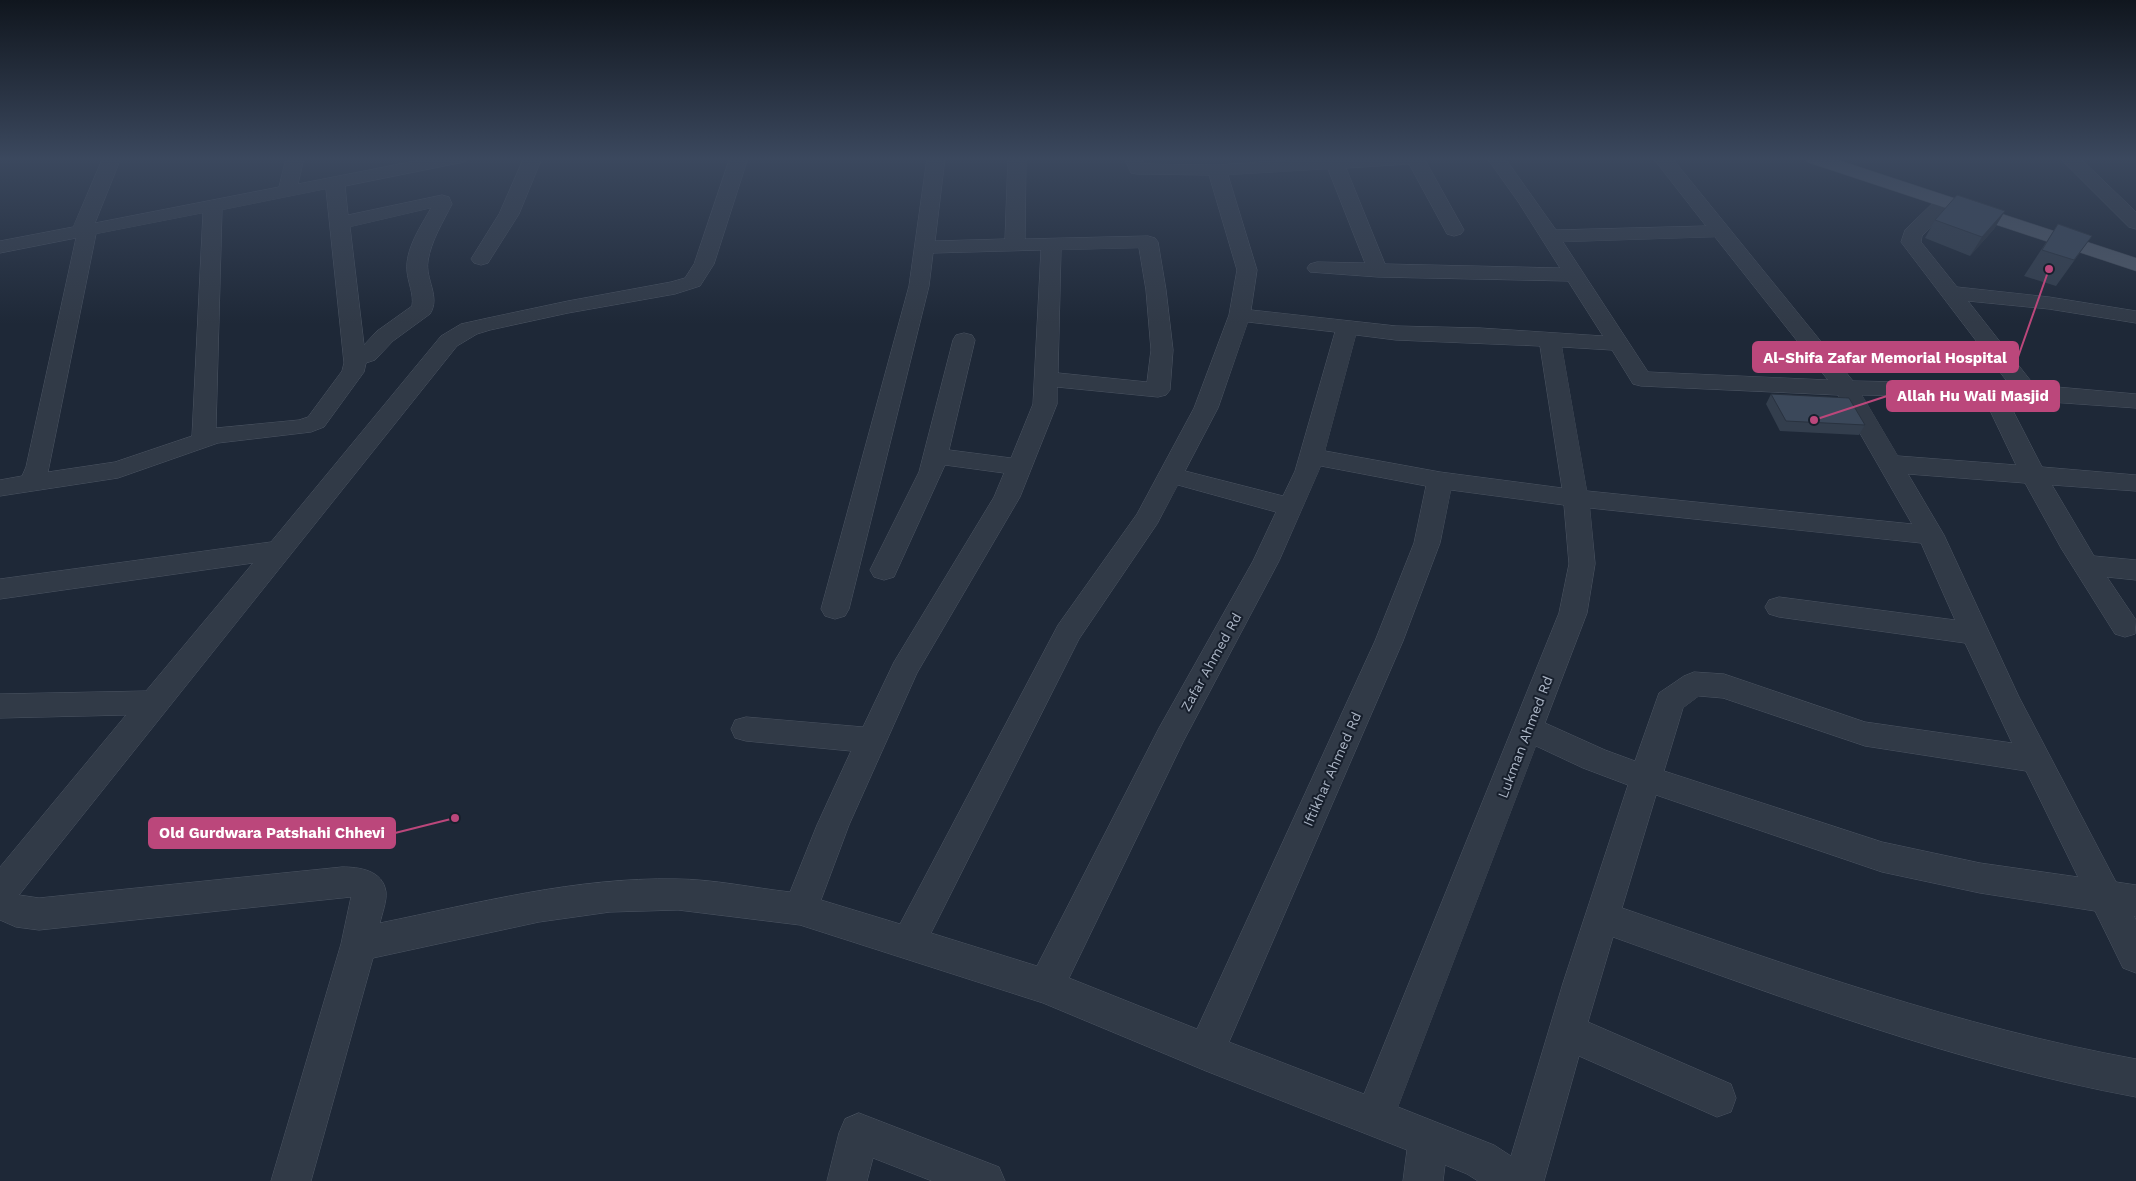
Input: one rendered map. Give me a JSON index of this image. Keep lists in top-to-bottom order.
{
  "streets": {
    "street": ["Zafar Ahmed Rd", "Lukman Ahmed Rd", "Iftikhar Ahmed Rd"]
  },
  "places": ["Al-Shifa Zafar Memorial Hospital", "Allah Hu Wali Masjid", "Old Gurdwara Patshahi Chhevi"]
}
